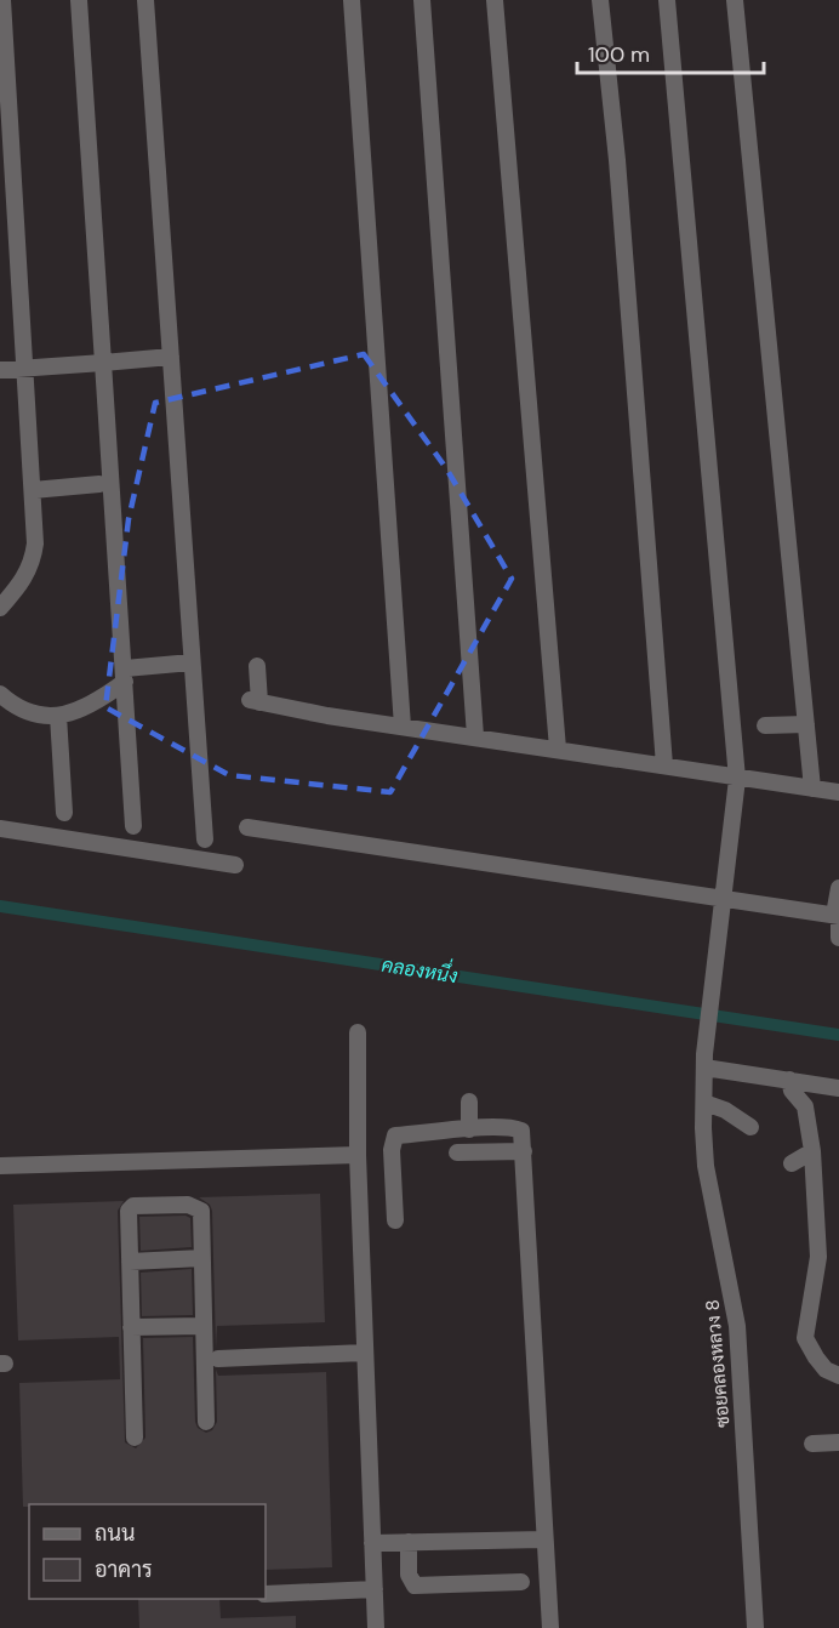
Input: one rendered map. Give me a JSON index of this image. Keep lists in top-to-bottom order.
{
  "streets": {
    "street": ["ซอยคลองหลวง 8"]
  },
  "water": ["คลองหนึ่ง"],
  "legend": ["ถนน", "อาคาร"],
  "scale_bar": "100 m"
}
